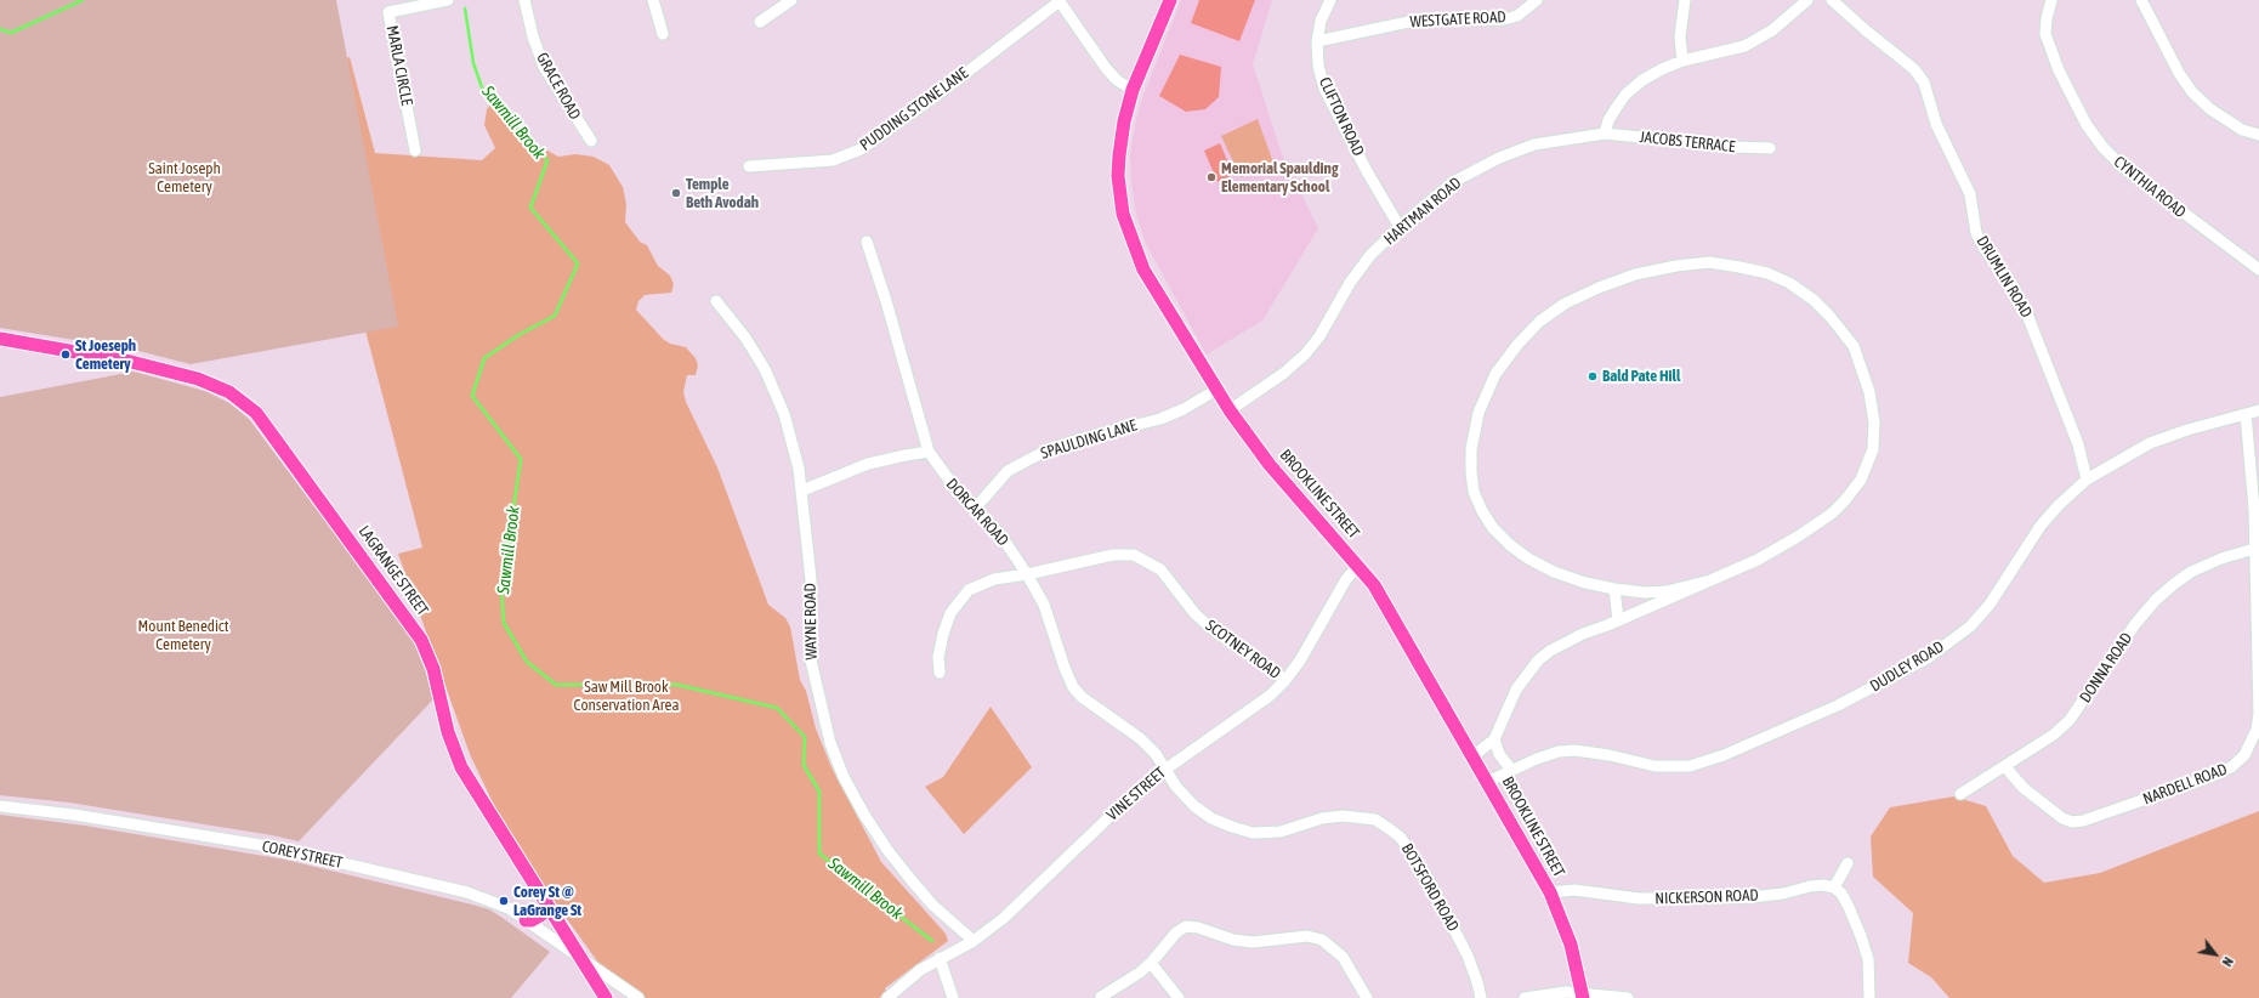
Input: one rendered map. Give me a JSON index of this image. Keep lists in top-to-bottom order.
{
  "streets": {
    "main road": ["BROOKLINE STREET", "LAGRANGE STREET"],
    "street": [
      "WESTGATE ROAD",
      "MARLA CIRCLE",
      "GRACE ROAD",
      "PUDDING STONE LANE",
      "CLIFTON ROAD",
      "JACOBS TERRACE",
      "CYNTHIA ROAD",
      "HARTMAN ROAD",
      "DRUMLIN ROAD",
      "SPAULDING LANE",
      "DORCAR ROAD",
      "WAYNE ROAD",
      "SCOTNEY ROAD",
      "DUDLEY ROAD",
      "DONNA ROAD",
      "NARDELL ROAD",
      "VINE STREET",
      "COREY STREET",
      "BOTSFORD ROAD",
      "NICKERSON ROAD"
    ]
  },
  "crossings": [
    ["WESTGATE ROAD", "CLIFTON ROAD"],
    ["CLIFTON ROAD", "HARTMAN ROAD"],
    ["JACOBS TERRACE", "HARTMAN ROAD"],
    ["HARTMAN ROAD", "BROOKLINE STREET"],
    ["DRUMLIN ROAD", "DUDLEY ROAD"],
    ["SPAULDING LANE", "BROOKLINE STREET"],
    ["SPAULDING LANE", "DORCAR ROAD"],
    ["BROOKLINE STREET", "DUDLEY ROAD"],
    ["BROOKLINE STREET", "VINE STREET"],
    ["BROOKLINE STREET", "NICKERSON ROAD"],
    ["DORCAR ROAD", "SCOTNEY ROAD"],
    ["DORCAR ROAD", "VINE STREET"],
    ["DORCAR ROAD", "BOTSFORD ROAD"],
    ["LAGRANGE STREET", "COREY STREET"],
    ["WAYNE ROAD", "VINE STREET"],
    ["SCOTNEY ROAD", "VINE STREET"],
    ["DUDLEY ROAD", "NARDELL ROAD"],
    ["DONNA ROAD", "NARDELL ROAD"],
    ["VINE STREET", "BOTSFORD ROAD"]
  ],
  "water": ["Sawmill Brook"],
  "parks": ["Saint Joseph Cemetery", "Mount Benedict Cemetery", "Saw Mill Brook Conservation Area"],
  "places": [
    "Memorial Spaulding Elementary School",
    "Temple Beth Avodah",
    "St Joeseph Cemetery",
    "Bald Pate Hill",
    "Corey St @ LaGrange St"
  ],
  "north": "bottom right"
}
